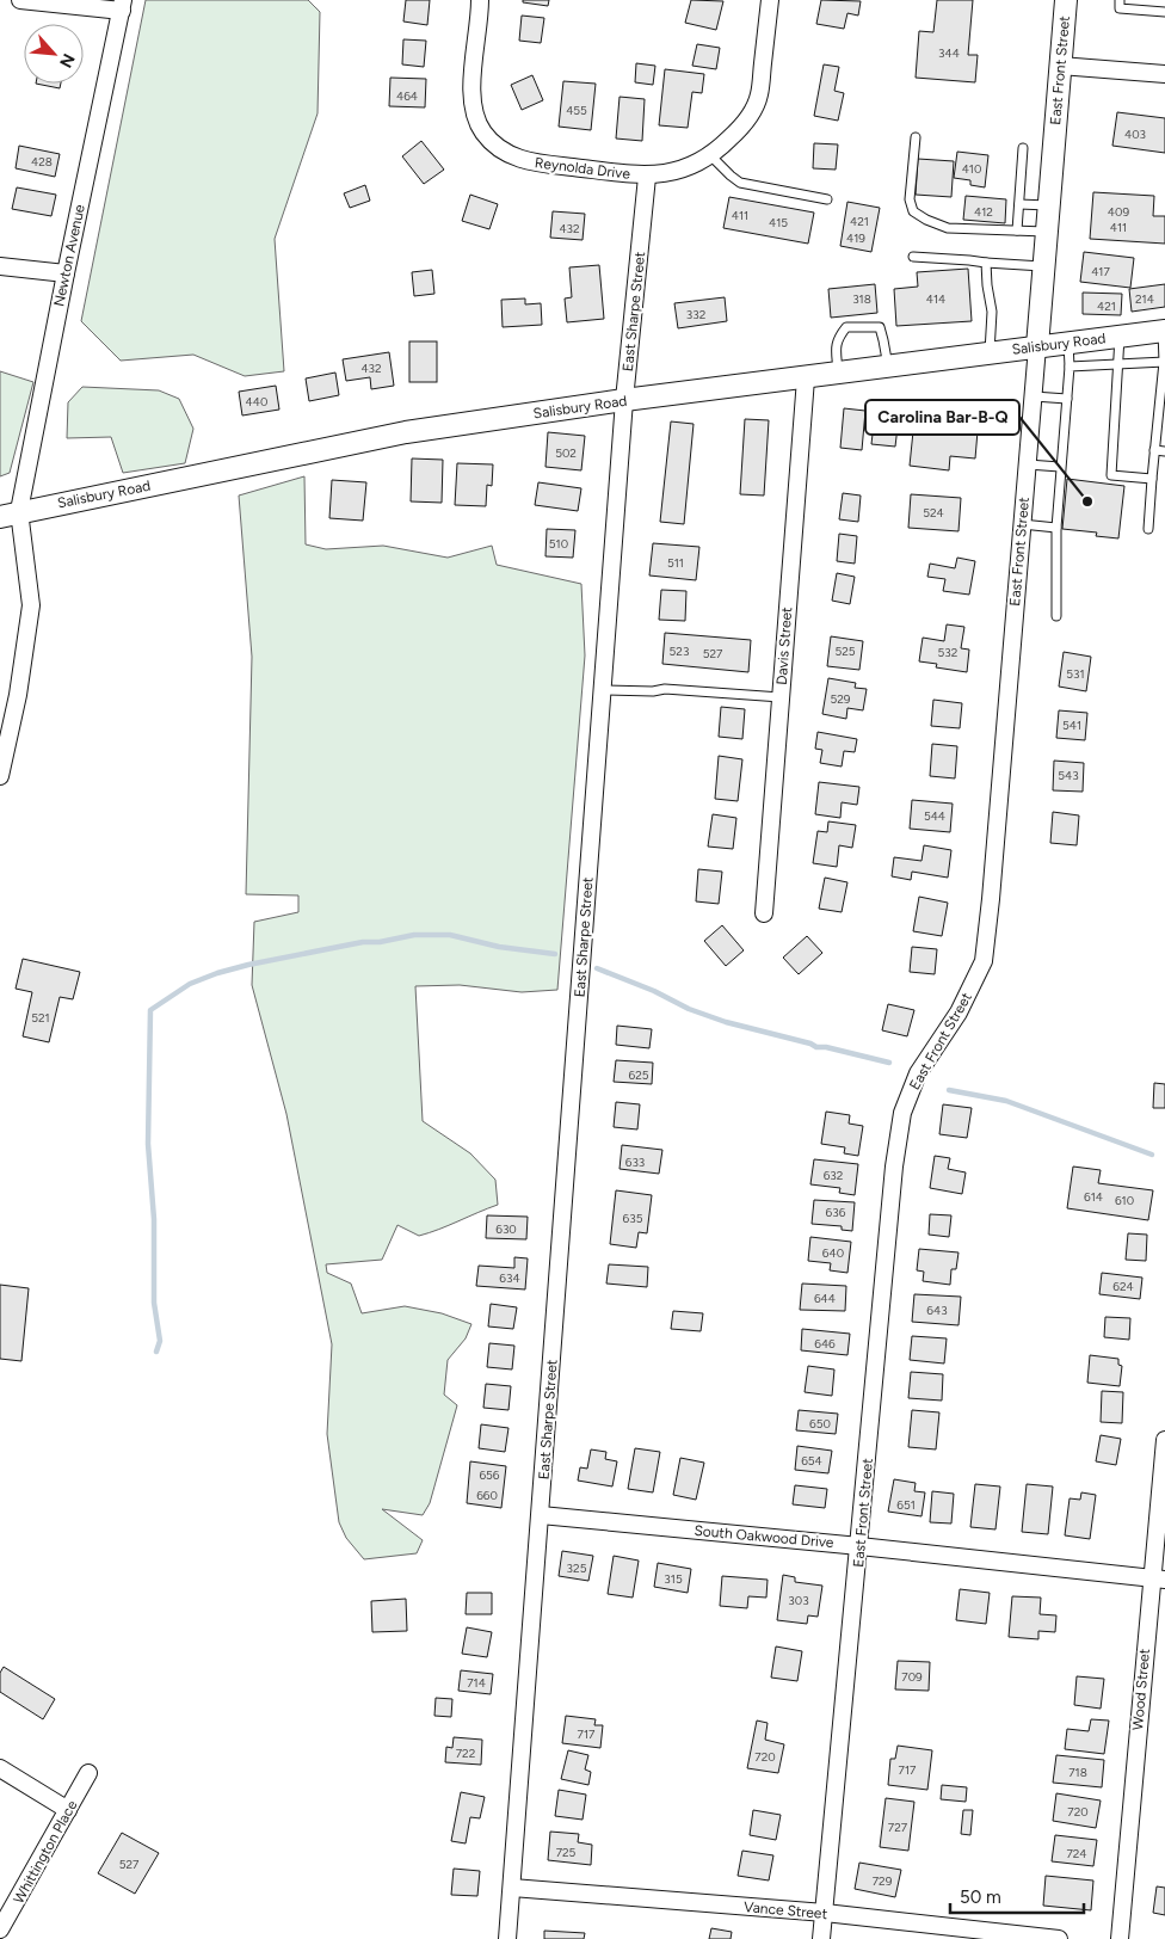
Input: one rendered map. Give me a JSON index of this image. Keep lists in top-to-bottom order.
{
  "streets": {
    "street": [
      "East Front Street",
      "Reynolda Drive",
      "Newton Avenue",
      "East Sharpe Street",
      "Salisbury Road",
      "Davis Street",
      "South Oakwood Drive",
      "Wood Street",
      "Whittington Place",
      "Vance Street"
    ]
  },
  "crossings": [
    ["East Front Street", "Salisbury Road"],
    ["East Front Street", "South Oakwood Drive"],
    ["East Front Street", "Vance Street"],
    ["Reynolda Drive", "East Sharpe Street"],
    ["Newton Avenue", "Salisbury Road"],
    ["East Sharpe Street", "Salisbury Road"],
    ["East Sharpe Street", "South Oakwood Drive"],
    ["East Sharpe Street", "Vance Street"],
    ["Salisbury Road", "Davis Street"],
    ["South Oakwood Drive", "Wood Street"]
  ],
  "places": ["Carolina Bar-B-Q"],
  "house_numbers": [
    "344",
    "464",
    "455",
    "403",
    "428",
    "410",
    "412",
    "409",
    "411",
    "421",
    "415",
    "411",
    "432",
    "419",
    "417",
    "318",
    "414",
    "214",
    "421",
    "332",
    "432",
    "440",
    "502",
    "524",
    "510",
    "511",
    "523",
    "525",
    "532",
    "527",
    "531",
    "529",
    "541",
    "543",
    "544",
    "521",
    "625",
    "633",
    "632",
    "614",
    "610",
    "636",
    "635",
    "630",
    "640",
    "634",
    "624",
    "644",
    "643",
    "646",
    "650",
    "654",
    "656",
    "660",
    "651",
    "325",
    "315",
    "303",
    "709",
    "714",
    "717",
    "722",
    "720",
    "717",
    "718",
    "720",
    "727",
    "725",
    "724",
    "527",
    "729"
  ],
  "scale_bar": "50 m",
  "north": "bottom right"
}
